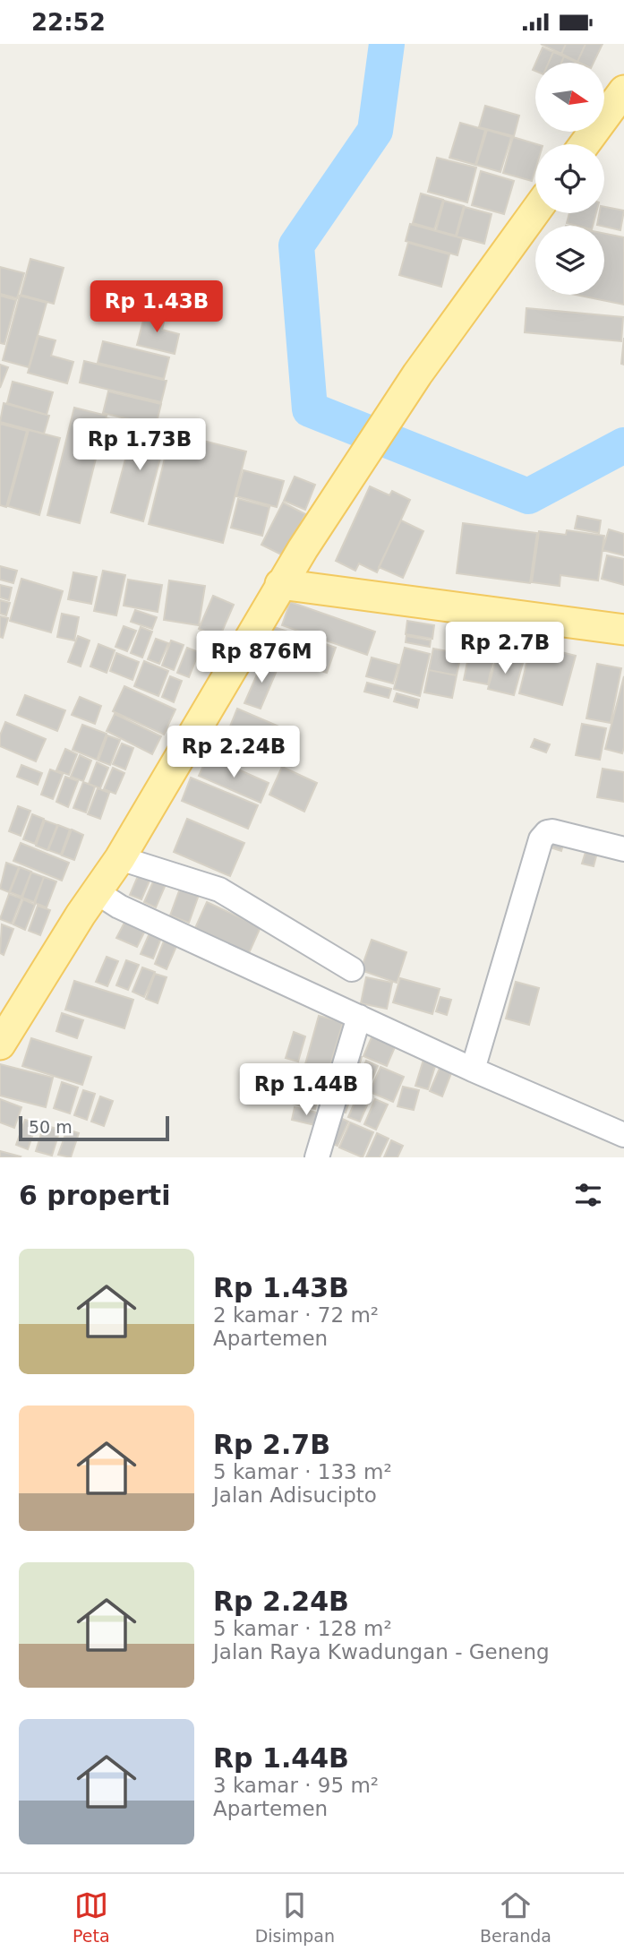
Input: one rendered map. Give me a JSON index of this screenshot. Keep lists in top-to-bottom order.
{
  "scale_bar": "50 m",
  "north": "right",
  "page": {
    "status": "22:52",
    "price": [
      "Rp 1.43B",
      "Rp 1.73B",
      "Rp 2.7B",
      "Rp 876M",
      "Rp 2.24B",
      "Rp 1.44B"
    ],
    "scale": "50 m",
    "heading": "6 properti",
    "list": [
      {
        "name": "Rp 1.43B",
        "note": "2 kamar · 72 m² · Apartemen"
      },
      {
        "name": "Rp 2.7B",
        "note": "5 kamar · 133 m² · Jalan Adisucipto"
      },
      {
        "name": "Rp 2.24B",
        "note": "5 kamar · 128 m² · Jalan Raya Kwadungan - Geneng"
      },
      {
        "name": "Rp 1.44B",
        "note": "3 kamar · 95 m² · Apartemen"
      }
    ],
    "tabs": ["Peta", "Disimpan", "Beranda"]
  }
}
